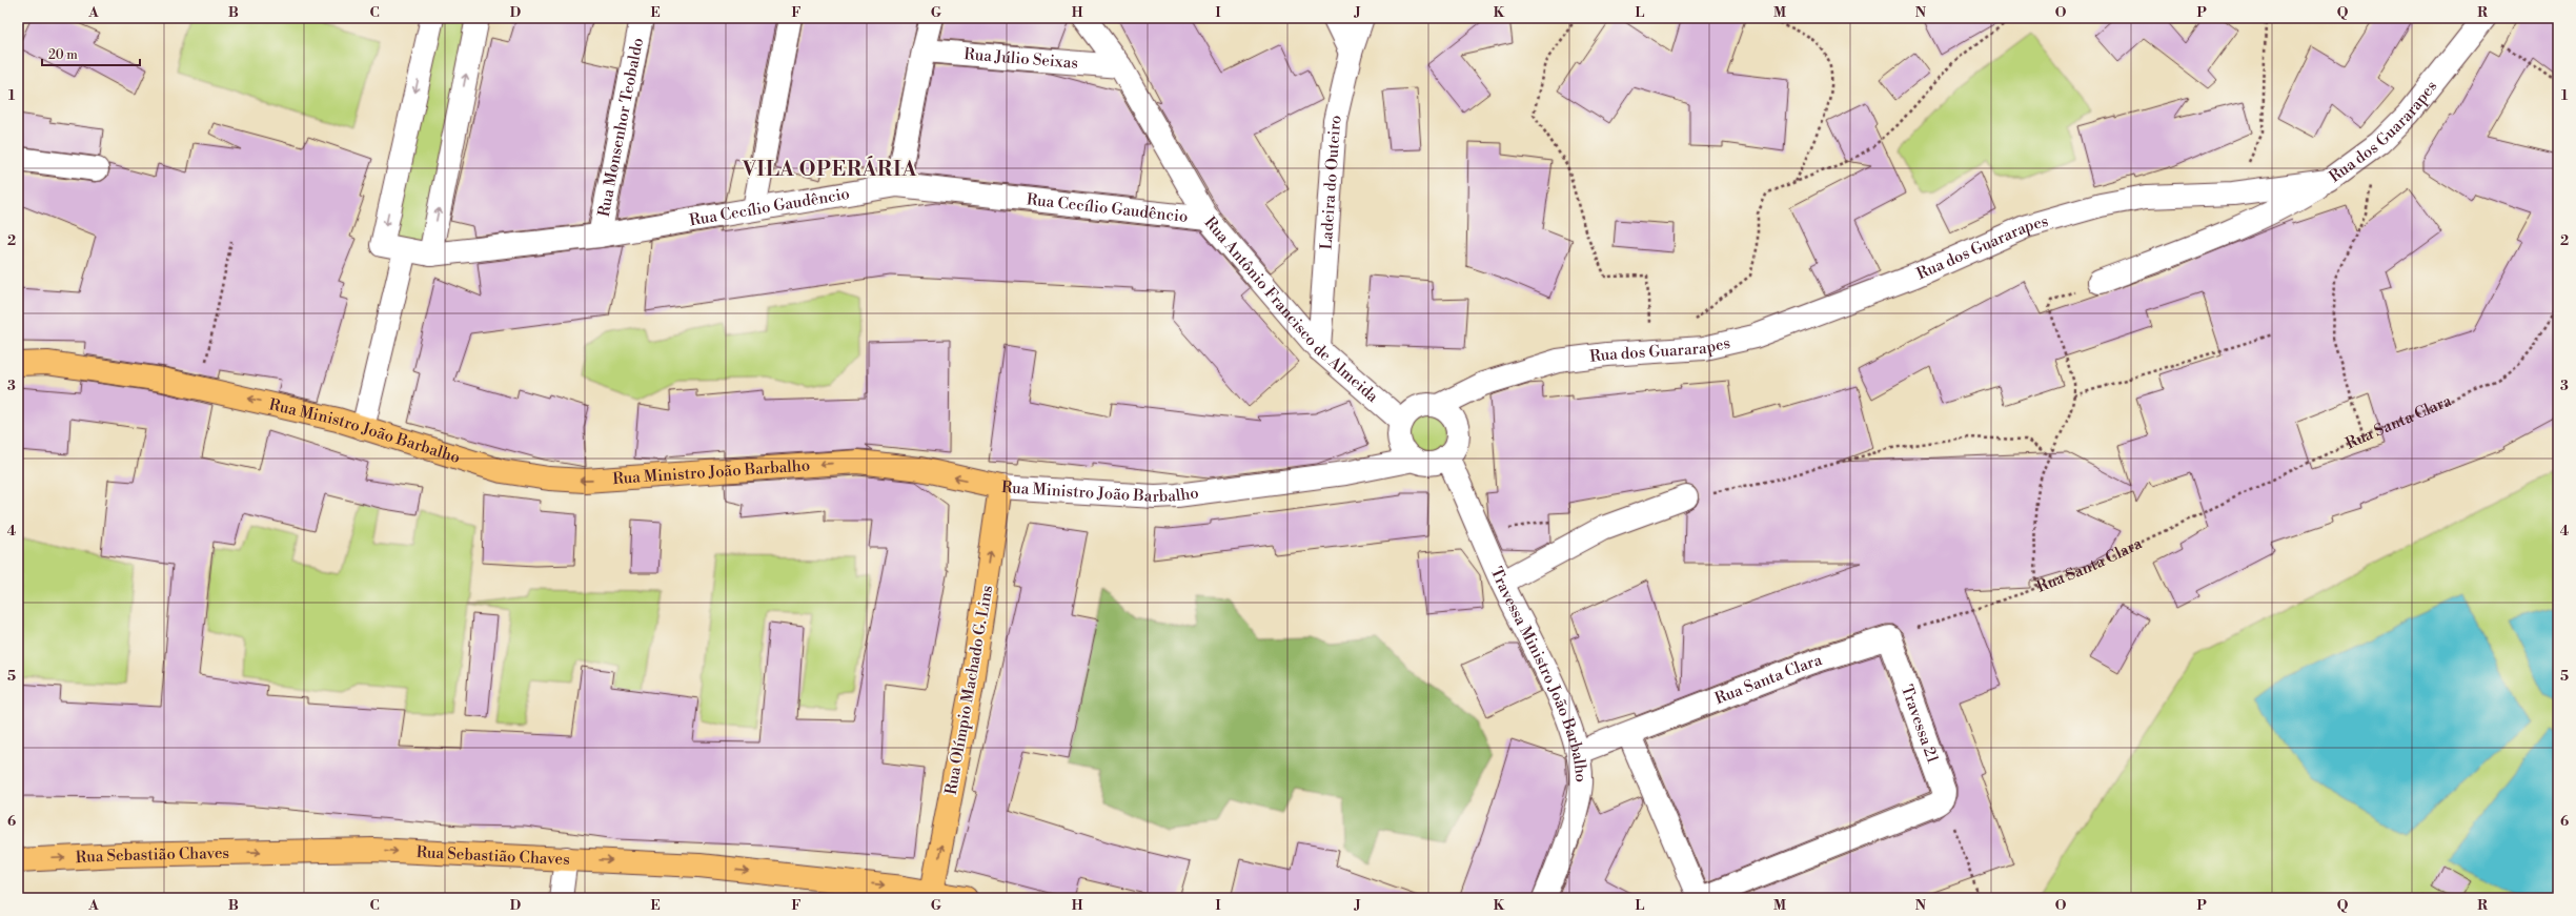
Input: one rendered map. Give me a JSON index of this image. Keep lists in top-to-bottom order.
{
  "streets": {
    "main road": ["Rua Ministro João Barbalho", "Rua Olímpio Machado G. Lins", "Rua Sebastião Chaves"],
    "street": [
      "Rua Júlio Seixas",
      "Rua Monsenhor Teobaldo",
      "Rua dos Guararapes",
      "Ladeira do Outeiro",
      "Rua Cecílio Gaudêncio",
      "Rua Antônio Francisco de Almeida",
      "Rua Santa Clara",
      "Travessa Ministro João Barbalho",
      "Travessa 21"
    ]
  },
  "crossings": [
    ["Rua Júlio Seixas", "Rua Antônio Francisco de Almeida"],
    ["Rua Monsenhor Teobaldo", "Rua Cecílio Gaudêncio"],
    ["Rua dos Guararapes", "Rua Antônio Francisco de Almeida"],
    ["Rua dos Guararapes", "Rua Ministro João Barbalho"],
    ["Rua dos Guararapes", "Travessa Ministro João Barbalho"],
    ["Ladeira do Outeiro", "Rua Antônio Francisco de Almeida"],
    ["Rua Cecílio Gaudêncio", "Rua Antônio Francisco de Almeida"],
    ["Rua Antônio Francisco de Almeida", "Rua Ministro João Barbalho"],
    ["Rua Antônio Francisco de Almeida", "Travessa Ministro João Barbalho"],
    ["Rua Santa Clara", "Travessa Ministro João Barbalho"],
    ["Rua Santa Clara", "Travessa 21"],
    ["Rua Ministro João Barbalho", "Travessa Ministro João Barbalho"],
    ["Rua Ministro João Barbalho", "Rua Olímpio Machado G. Lins"],
    ["Rua Olímpio Machado G. Lins", "Rua Sebastião Chaves"]
  ],
  "one_way": ["Rua Ministro João Barbalho", "Rua Olímpio Machado G. Lins", "Rua Sebastião Chaves"],
  "districts": ["VILA OPERÁRIA"],
  "scale_bar": "20 m",
  "grid": {
    "columns": [
      "A",
      "B",
      "C",
      "D",
      "E",
      "F",
      "G",
      "H",
      "I",
      "J",
      "K",
      "L",
      "M",
      "N",
      "O",
      "P",
      "Q",
      "R"
    ],
    "rows": [
      "1",
      "2",
      "3",
      "4",
      "5",
      "6"
    ]
  }
}
